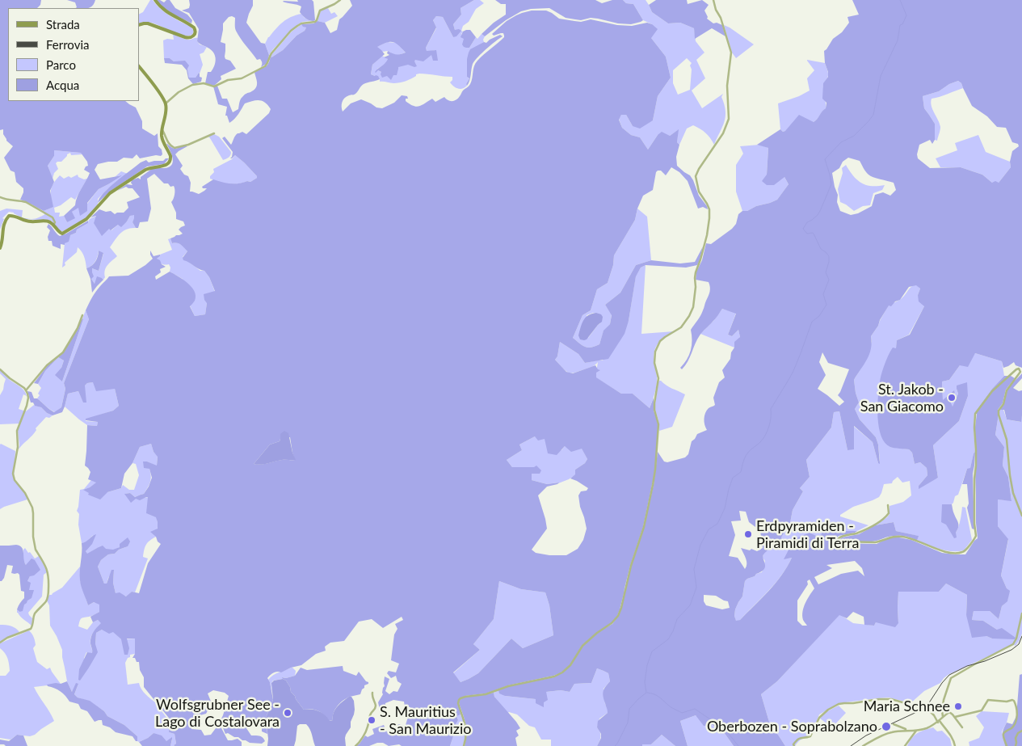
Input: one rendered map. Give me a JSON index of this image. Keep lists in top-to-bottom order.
{
  "places": [
    "St. Jakob - San Giacomo",
    "Erdpyramiden - Piramidi di Terra",
    "Maria Schnee",
    "Wolfsgrubner See - Lago di Costalovara",
    "S. Mauritius - San Maurizio",
    "Oberbozen - Soprabolzano"
  ],
  "legend": [
    "Strada",
    "Ferrovia",
    "Parco",
    "Acqua"
  ]
}
